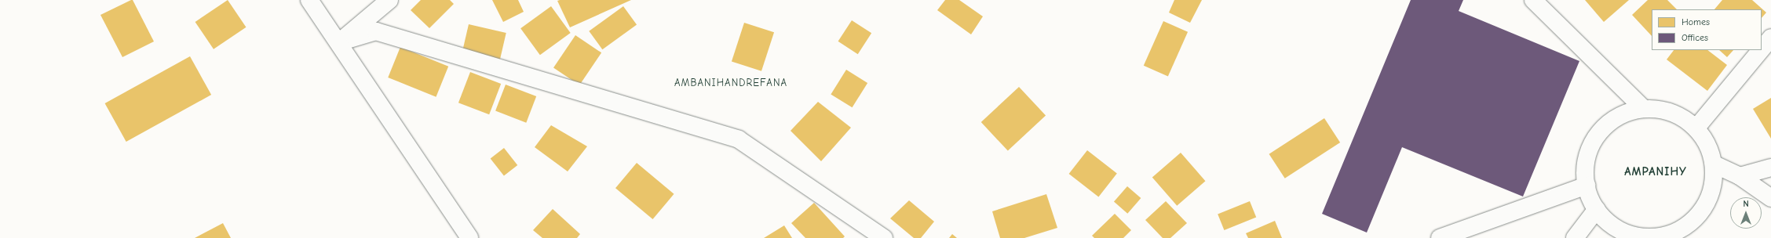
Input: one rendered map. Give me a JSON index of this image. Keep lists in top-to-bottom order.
{
  "districts": ["AMBANIHANDREFANA", "AMPANIHY"],
  "legend": ["Homes", "Offices"],
  "north": "top"
}
